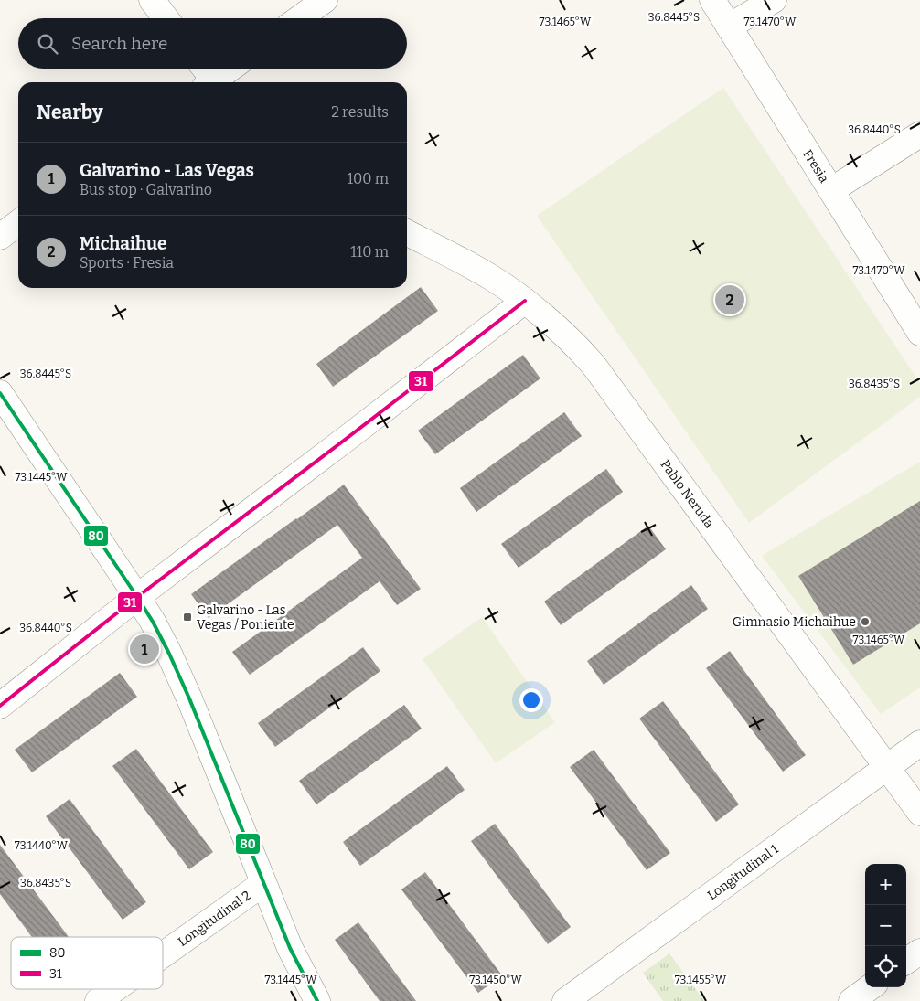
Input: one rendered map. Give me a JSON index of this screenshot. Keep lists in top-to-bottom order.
{
  "streets": {
    "street": [
      "Fresia",
      "Pablo Neruda",
      "Longitudinal 1",
      "Longitudinal 2"
    ]
  },
  "crossings": [
    ["Pablo Neruda", "Longitudinal 1"]
  ],
  "places": {
    "transit": ["Galvarino - Las Vegas / Poniente"],
    "other": ["Gimnasio Michaihue"]
  },
  "lines": ["transit line 31", "transit line 80"],
  "legend": ["80", "31"],
  "page": {
    "search": "Search here",
    "heading": ["Nearby", "2 results"],
    "list": [
      {
        "mark": "1",
        "name": "Galvarino - Las Vegas",
        "note": "Bus stop · Galvarino",
        "value": "100 m"
      },
      {
        "mark": "2",
        "name": "Michaihue",
        "note": "Sports · Fresia",
        "value": "110 m"
      }
    ],
    "pins": ["2", "1"],
    "map_buttons": ["+", "−"]
  },
  "coordinates": [
    "36.8445°S",
    "73.1465°W",
    "73.1470°W",
    "36.8440°S",
    "36.8435°S",
    "73.1445°W",
    "73.1440°W",
    "73.1450°W",
    "73.1455°W"
  ]
}
